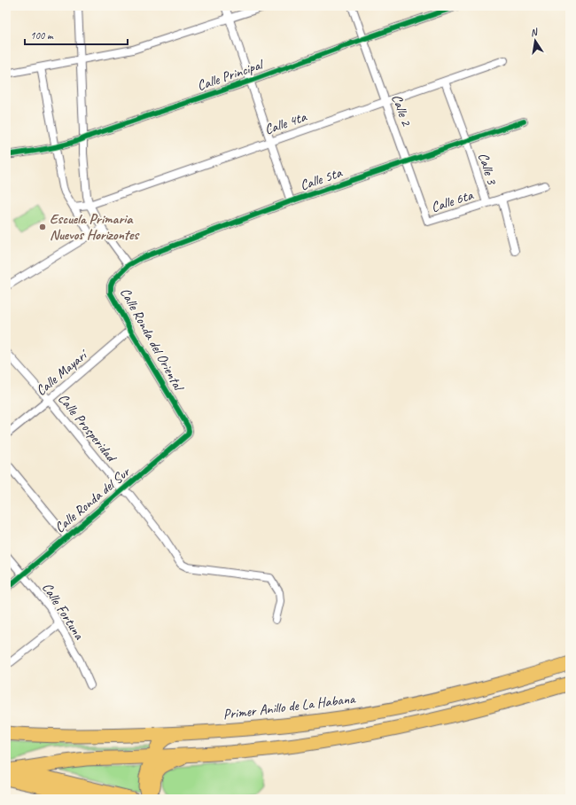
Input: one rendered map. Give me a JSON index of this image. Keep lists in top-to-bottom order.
{
  "streets": {
    "highway": ["Primer Anillo de La Habana"],
    "street": [
      "Calle Principal",
      "Calle 2",
      "Calle 4ta",
      "Calle 3",
      "Calle 5ta",
      "Calle 6ta",
      "Calle Ronda del Oriental",
      "Calle Mayarí",
      "Calle Prosperidad",
      "Calle Ronda del Sur",
      "Calle Fortuna"
    ]
  },
  "crossings": [
    ["Calle Principal", "Calle 2"],
    ["Calle 2", "Calle 4ta"],
    ["Calle 2", "Calle 5ta"],
    ["Calle 2", "Calle 6ta"],
    ["Calle 4ta", "Calle 3"],
    ["Calle 3", "Calle 5ta"],
    ["Calle 3", "Calle 6ta"],
    ["Calle 5ta", "Calle Ronda del Oriental"],
    ["Calle Ronda del Oriental", "Calle Mayarí"],
    ["Calle Ronda del Oriental", "Calle Ronda del Sur"],
    ["Calle Mayarí", "Calle Prosperidad"],
    ["Calle Prosperidad", "Calle Ronda del Sur"],
    ["Calle Ronda del Sur", "Calle Fortuna"]
  ],
  "places": ["Escuela Primaria Nuevos Horizontes"],
  "scale_bar": "100 m",
  "north": "top"
}
